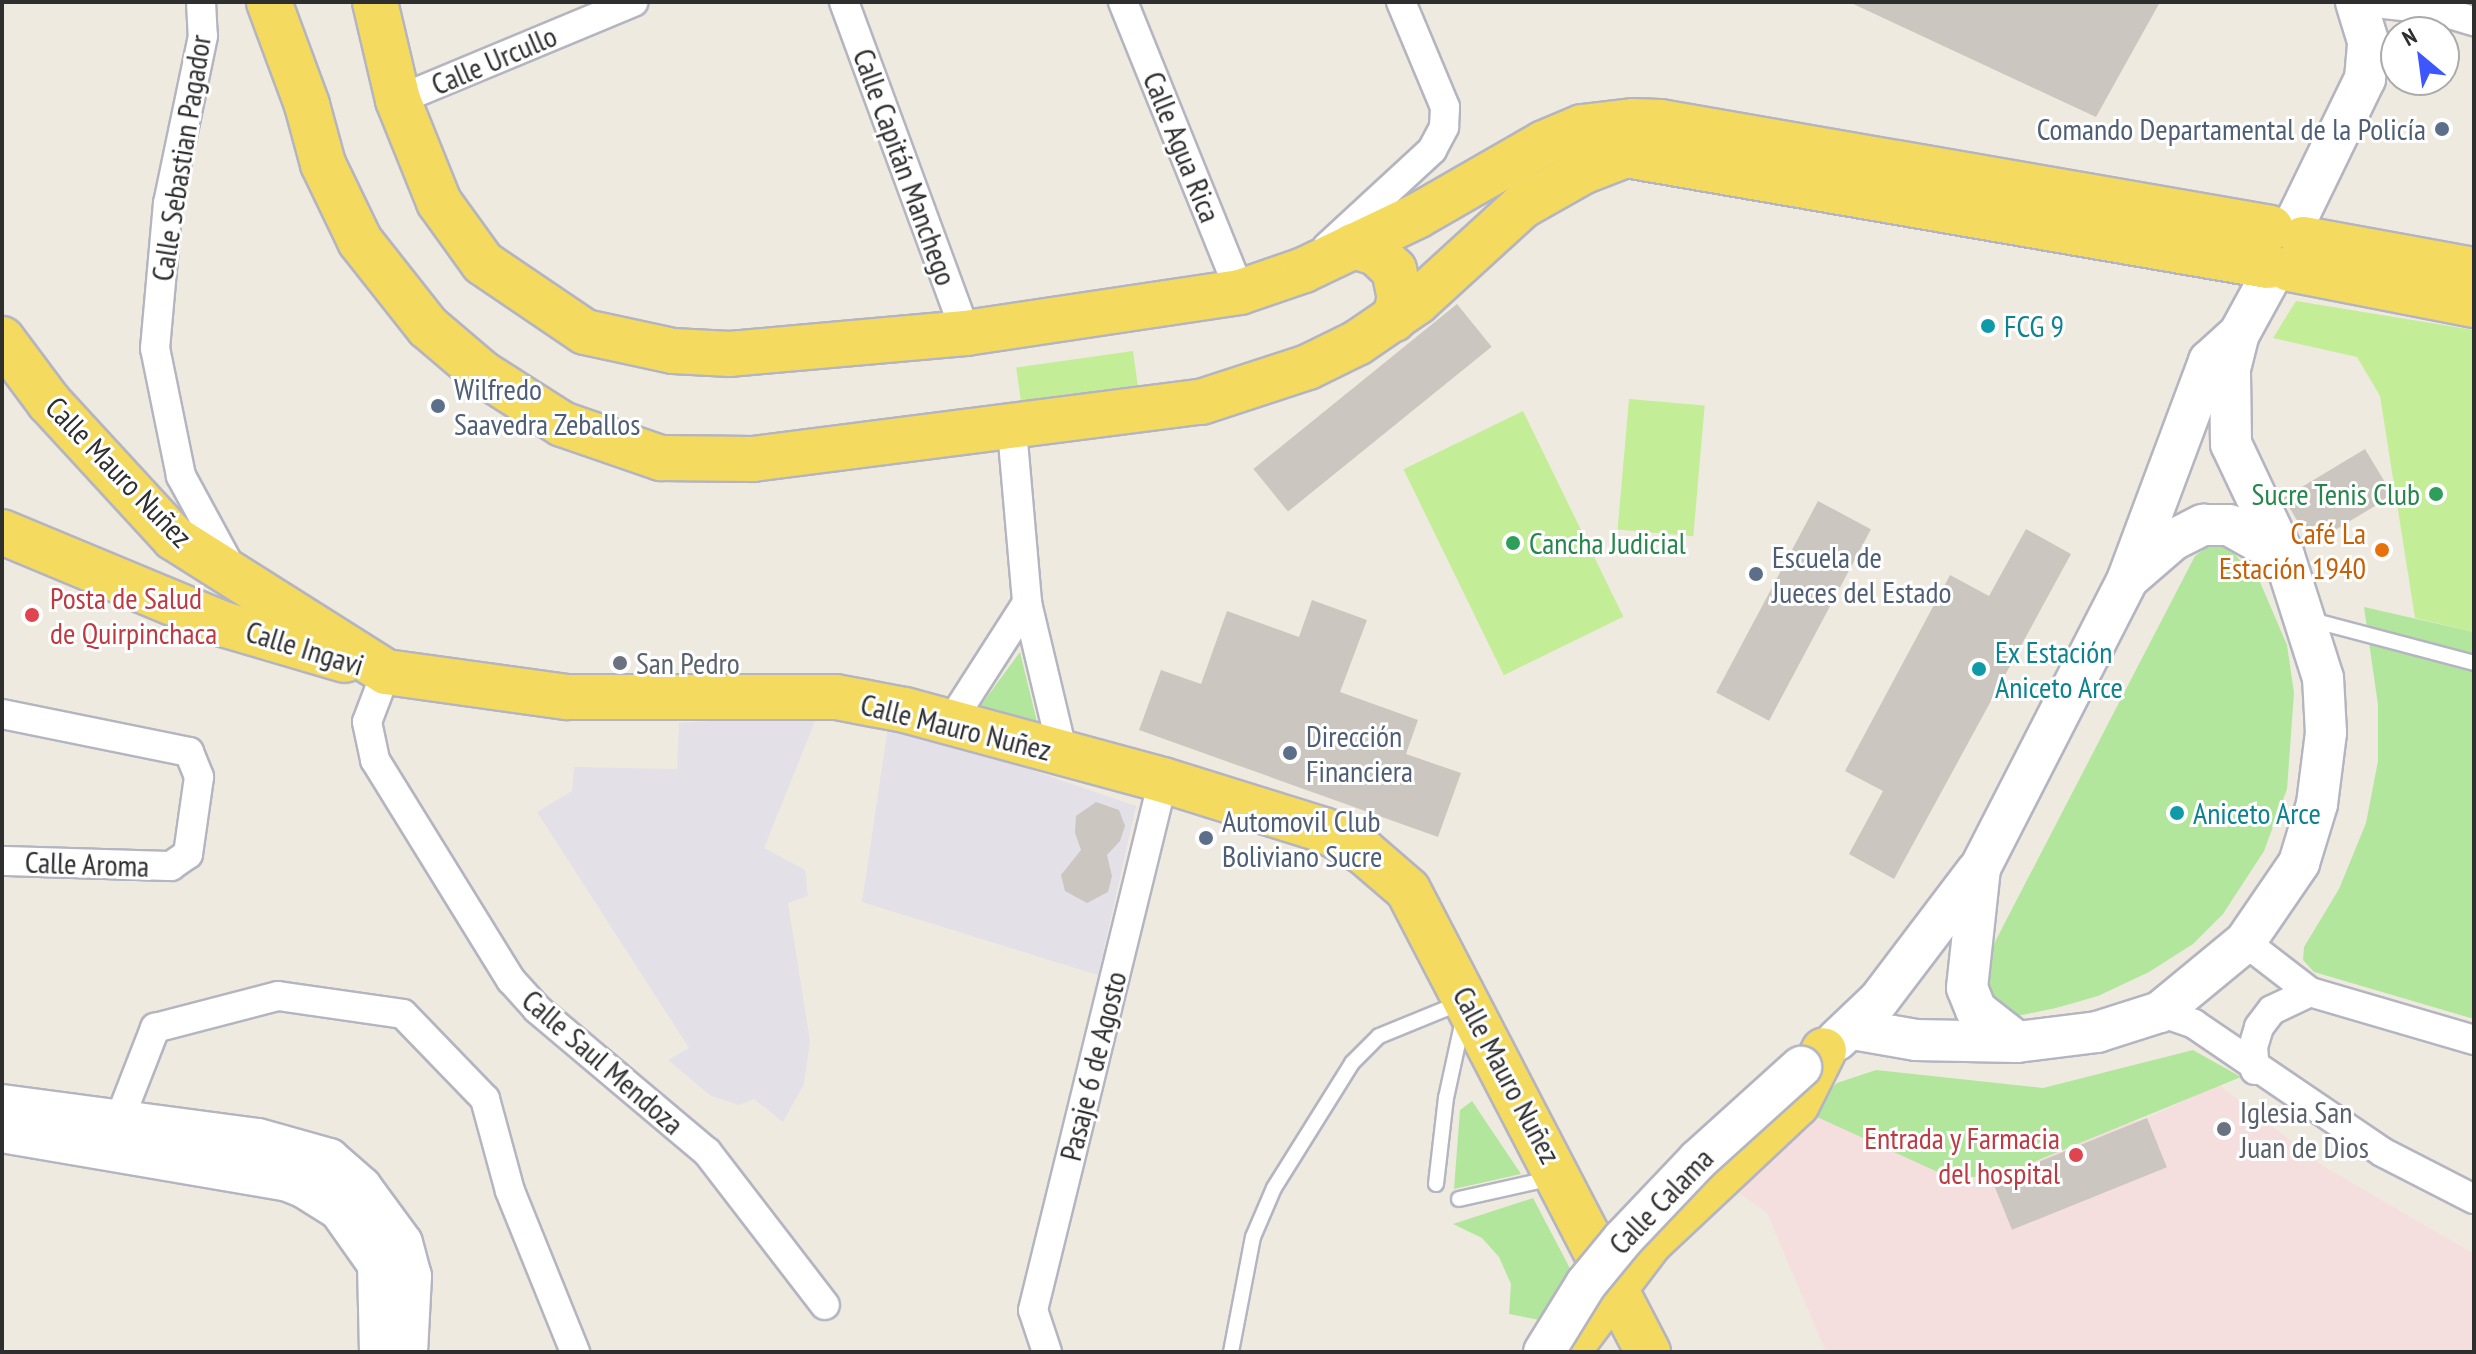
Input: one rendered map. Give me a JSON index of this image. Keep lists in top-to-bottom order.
{
  "streets": {
    "main road": ["Calle Mauro Nuñez", "Calle Ingavi", "Calle Calama"],
    "street": [
      "Calle Urcullo",
      "Calle Agua Rica",
      "Calle Sebastian Pagador",
      "Calle Capitán Manchego",
      "Calle Aroma",
      "Calle Saul Mendoza",
      "Pasaje 6 de Agosto"
    ]
  },
  "crossings": [
    ["Calle Sebastian Pagador", "Calle Mauro Nuñez"],
    ["Calle Mauro Nuñez", "Calle Ingavi"],
    ["Calle Mauro Nuñez", "Calle Saul Mendoza"],
    ["Calle Mauro Nuñez", "Pasaje 6 de Agosto"],
    ["Calle Ingavi", "Calle Saul Mendoza"]
  ],
  "places": [
    "Comando Departamental de la Policía",
    "FCG 9",
    "Wilfredo Saavedra Zeballos",
    "Sucre Tenis Club",
    "Cancha Judicial",
    "Café La Estación 1940",
    "Escuela de Jueces del Estado",
    "Posta de Salud de Quirpinchaca",
    "San Pedro",
    "Ex Estación Aniceto Arce",
    "Dirección Financiera",
    "Aniceto Arce",
    "Automovil Club Boliviano Sucre",
    "Iglesia San Juan de Dios",
    "Entrada y Farmacia del hospital"
  ],
  "north": "top left"
}
